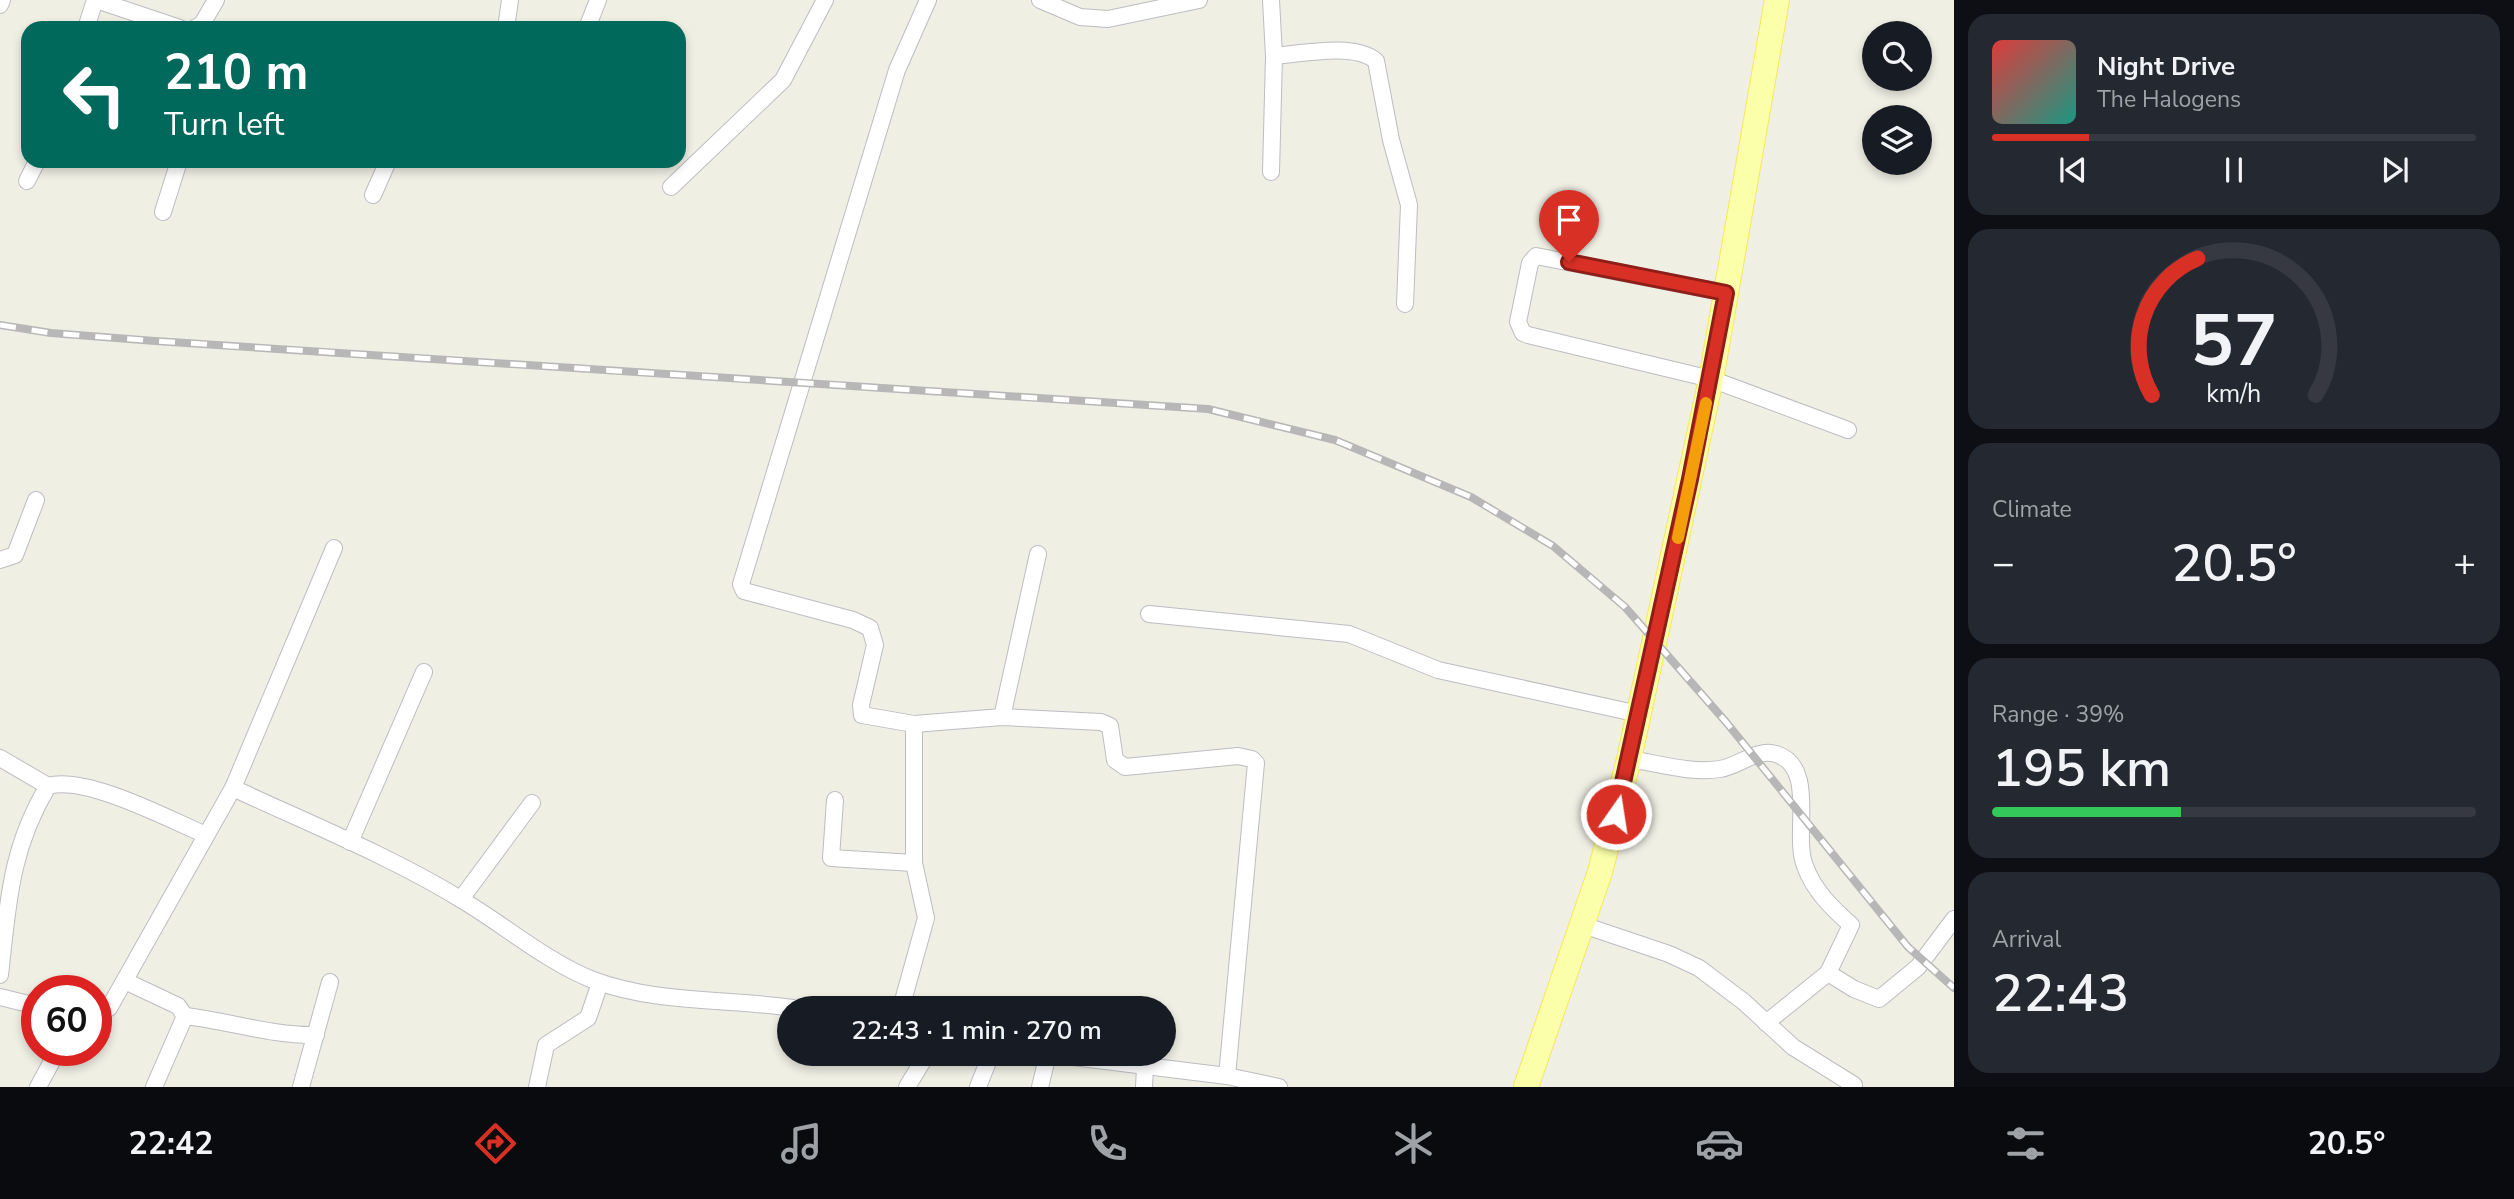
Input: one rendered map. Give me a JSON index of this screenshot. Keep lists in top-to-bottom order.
{
  "page": {
    "turn": ["210 m", "Turn left"],
    "song": ["Night Drive", "The Halogens"],
    "tile": [
      "Climate",
      ["Range · 39%", "195 km"],
      ["Arrival", "22:43"]
    ],
    "heat": ["−", "20.5°", "+"],
    "limit": "60",
    "trip": "22:43 · 1 min · 270 m",
    "tabs": ["22:42", "20.5°"],
    "gauge": ["57", "km/h"]
  }
}
